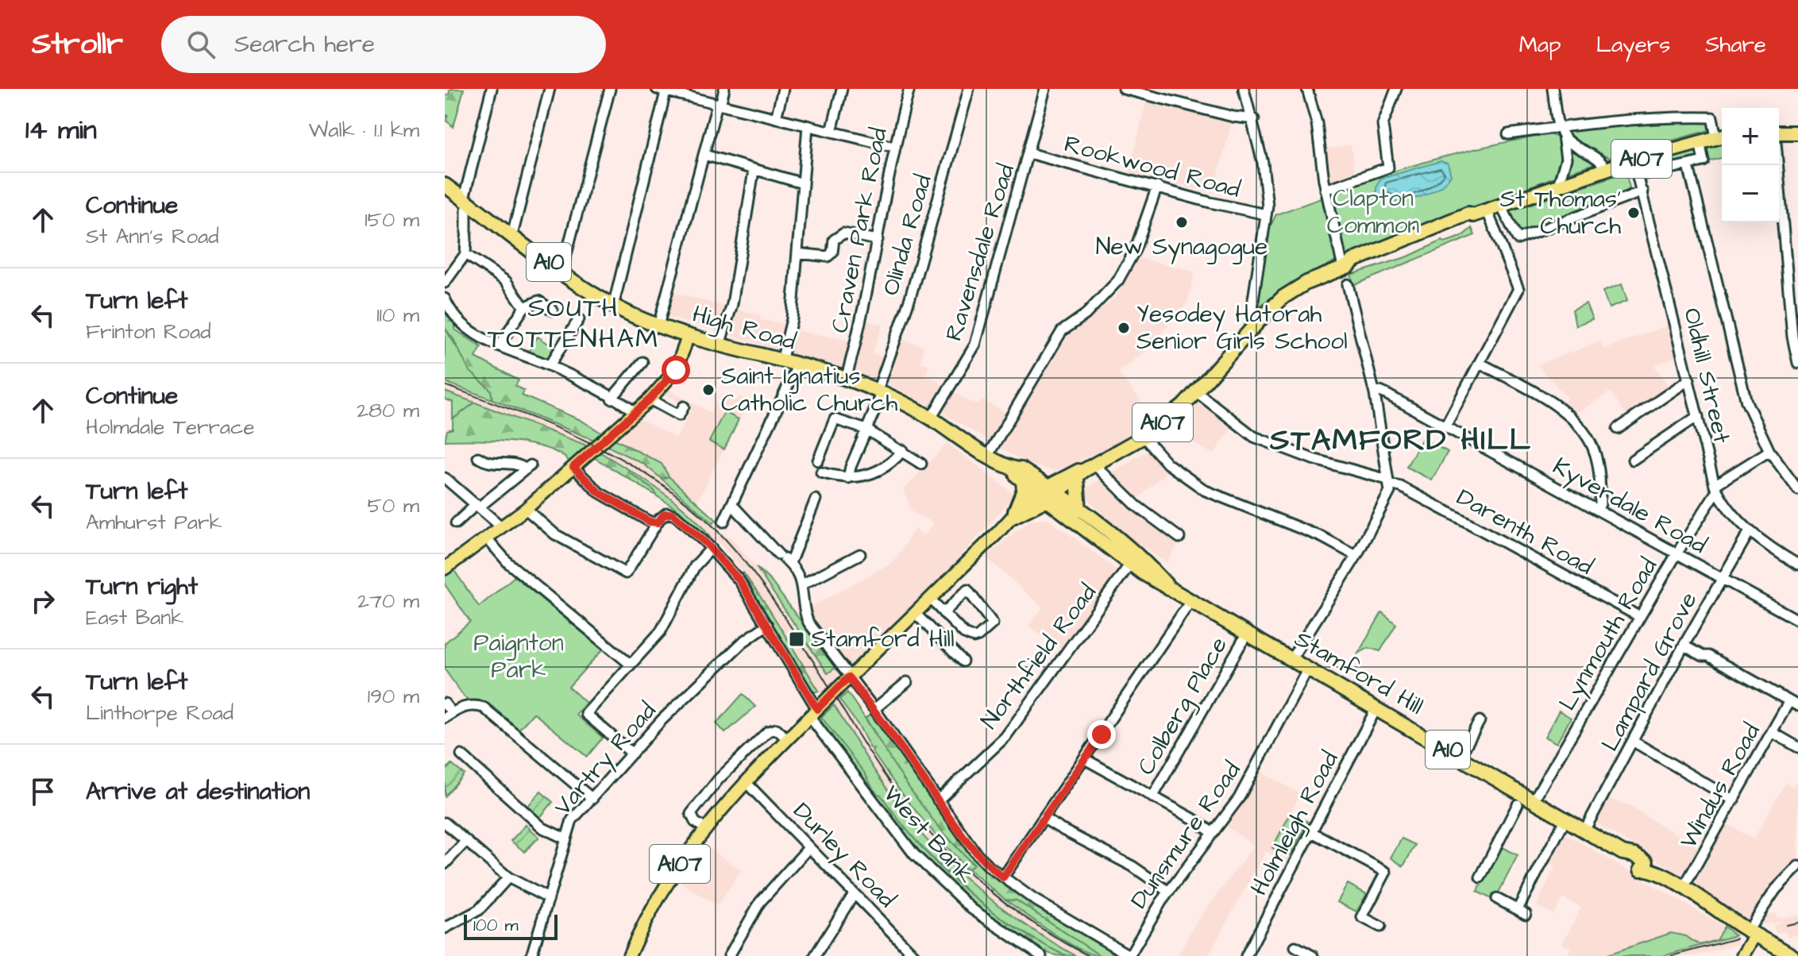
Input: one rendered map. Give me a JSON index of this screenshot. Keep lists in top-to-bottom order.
{
  "streets": {
    "highway": [
      "A107",
      "A10",
      "High Road",
      "Stamford Hill"
    ],
    "street": [
      "Rookwood Road",
      "Craven Park Road",
      "Olinda Road",
      "Ravensdale Road",
      "Oldhill Street",
      "Kyverdale Road",
      "Darenth Road",
      "Lynmouth Road",
      "Northfield Road",
      "Lampard Grove",
      "Colberg Place",
      "Vartry Road",
      "Windus Road",
      "Holmleigh Road",
      "West Bank",
      "Dunsmure Road",
      "Durley Road"
    ]
  },
  "crossings": [
    ["A107", "Oldhill Street"],
    ["A107", "Darenth Road"],
    ["A107", "Stamford Hill"],
    ["A107", "West Bank"],
    ["A107", "Durley Road"],
    ["Rookwood Road", "Ravensdale Road"],
    ["Craven Park Road", "High Road"],
    ["Craven Park Road", "Stamford Hill"],
    ["Olinda Road", "Stamford Hill"],
    ["Ravensdale Road", "Stamford Hill"],
    ["High Road", "Stamford Hill"],
    ["Oldhill Street", "Lynmouth Road"],
    ["Oldhill Street", "Lampard Grove"],
    ["Kyverdale Road", "Lynmouth Road"],
    ["Kyverdale Road", "Lampard Grove"],
    ["Darenth Road", "Lynmouth Road"],
    ["Lynmouth Road", "Stamford Hill"],
    ["Northfield Road", "Stamford Hill"],
    ["Lampard Grove", "Stamford Hill"],
    ["Stamford Hill", "Colberg Place"],
    ["Stamford Hill", "Windus Road"],
    ["Stamford Hill", "Holmleigh Road"],
    ["Stamford Hill", "Dunsmure Road"],
    ["Vartry Road", "West Bank"]
  ],
  "districts": ["SOUTH TOTTENHAM", "STAMFORD HILL"],
  "parks": ["Clapton Common", "Paignton Park"],
  "places": {
    "other": [
      "St Thomas' Church",
      "New Synagogue",
      "Yesodey Hatorah Senior Girls School",
      "Saint Ignatius Catholic Church"
    ],
    "transit": ["Stamford Hill"]
  },
  "scale_bar": "100 m",
  "page": {
    "header": "Strollr",
    "search": "Search here",
    "nav": ["Map", "Layers", "Share"],
    "heading": ["14 min", "Walk · 1.1 km"],
    "map_buttons": ["+", "−"],
    "list": [
      ["Continue", "St Ann's Road", "150 m"],
      ["Turn left", "Frinton Road", "110 m"],
      ["Continue", "Holmdale Terrace", "280 m"],
      ["Turn left", "Amhurst Park", "50 m"],
      ["Turn right", "East Bank", "270 m"],
      ["Turn left", "Linthorpe Road", "190 m"],
      "Arrive at destination"
    ],
    "scale": "100 m"
  }
}
